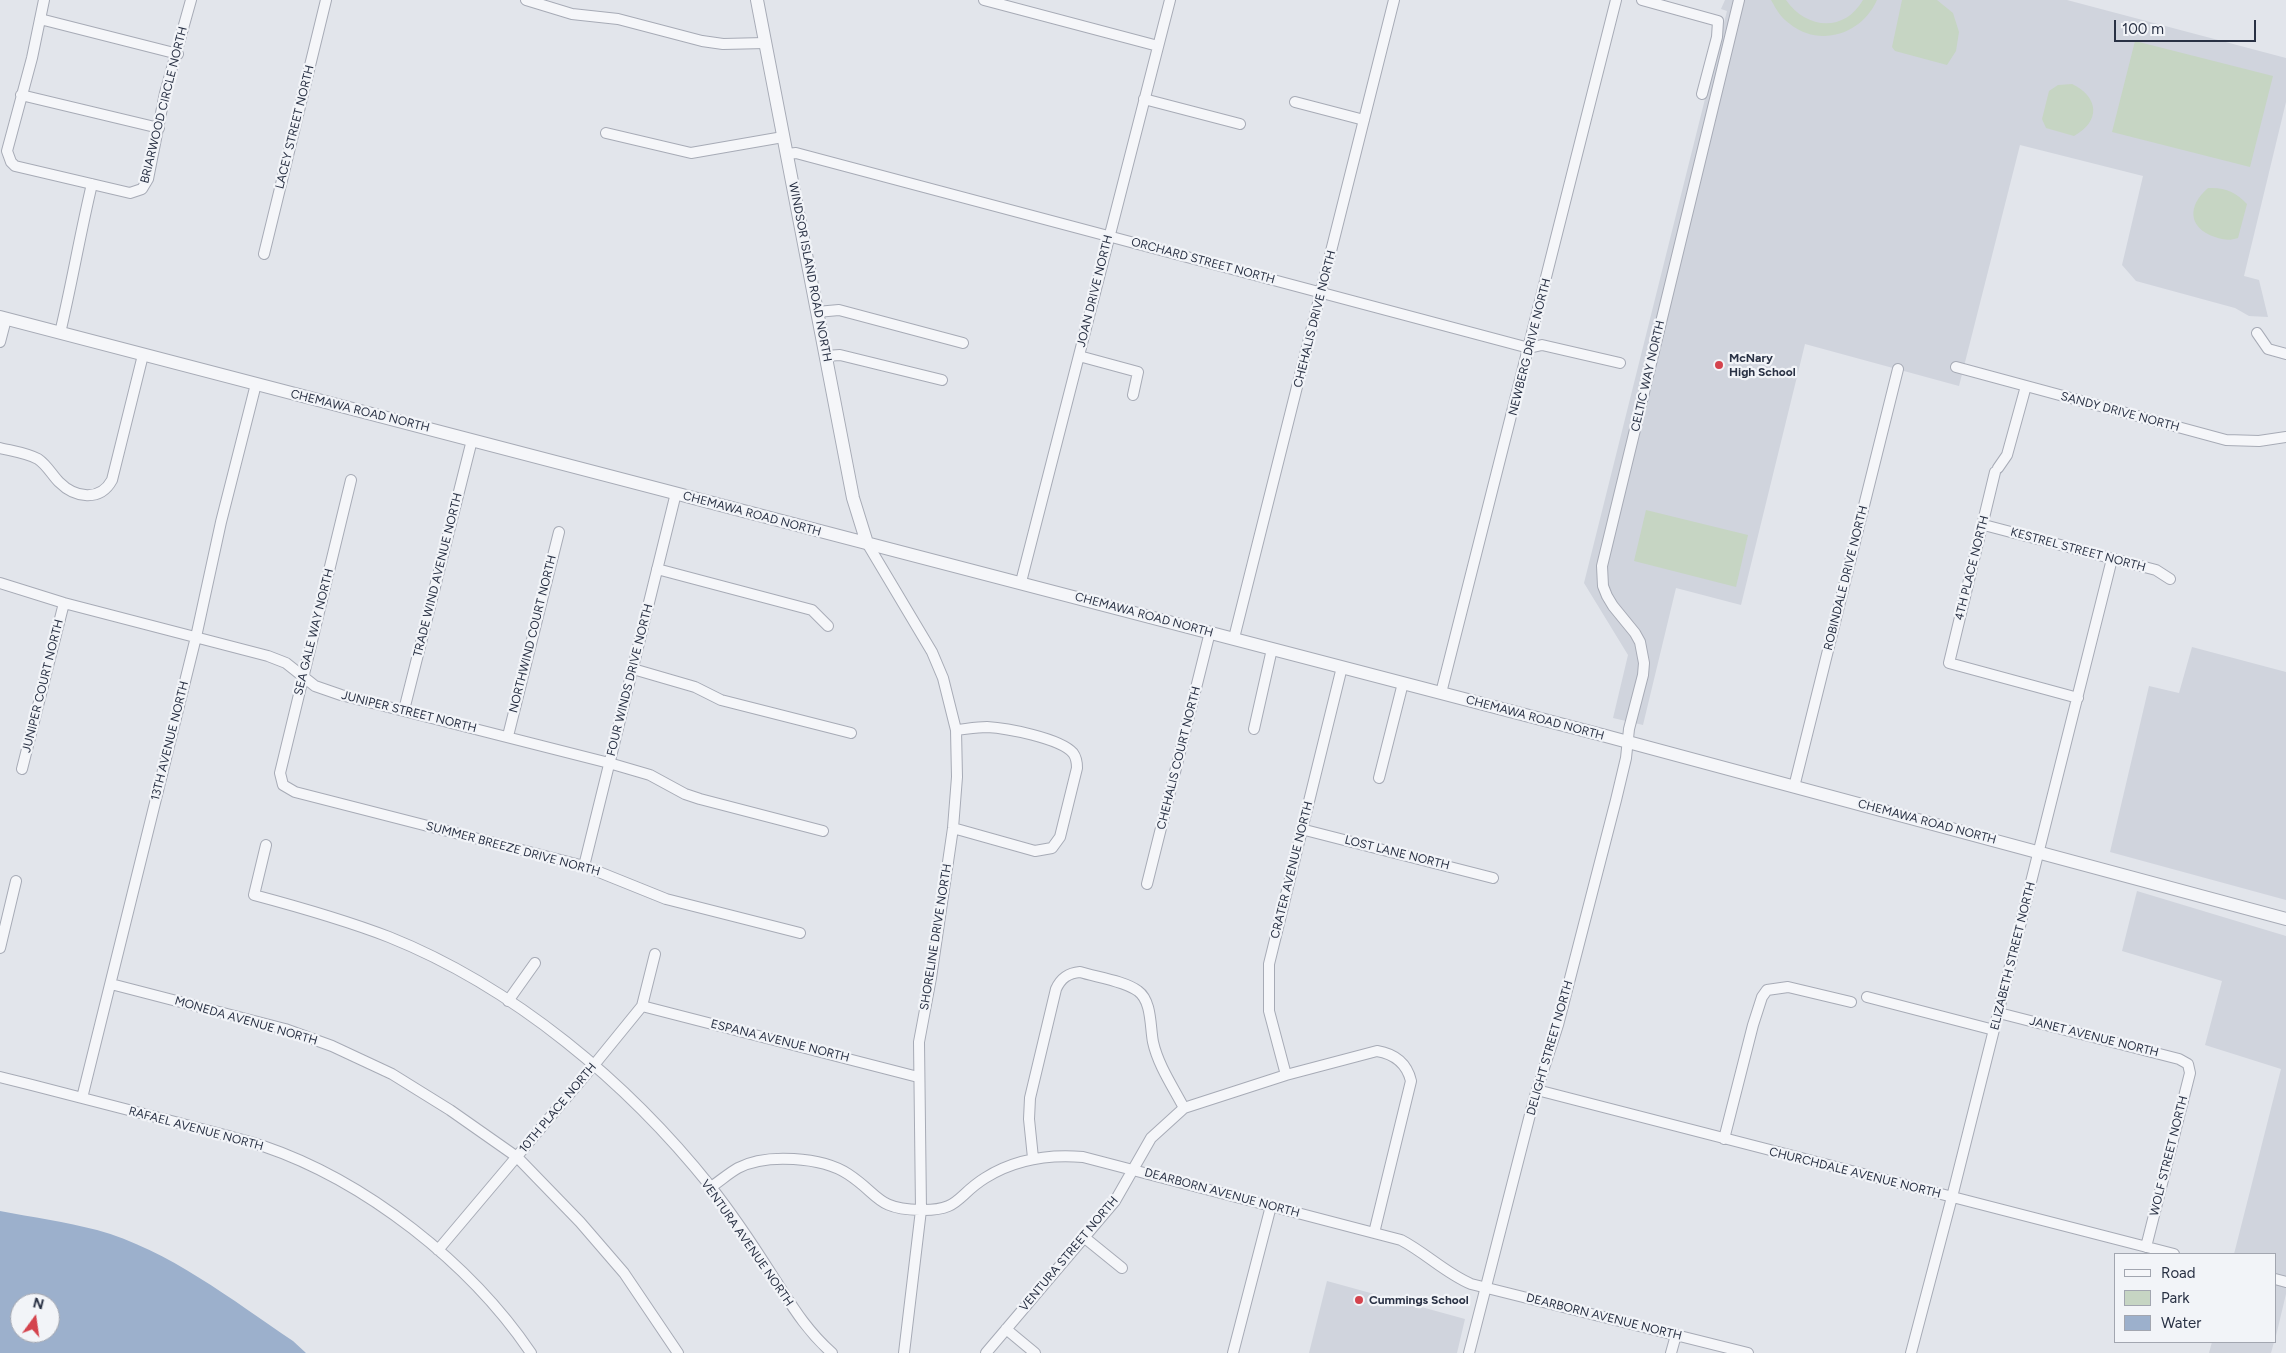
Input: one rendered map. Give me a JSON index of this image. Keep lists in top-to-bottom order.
{
  "streets": {
    "street": [
      "BRIARWOOD CIRCLE NORTH",
      "LACEY STREET NORTH",
      "ORCHARD STREET NORTH",
      "WINDSOR ISLAND ROAD NORTH",
      "JOAN DRIVE NORTH",
      "CHEHALIS DRIVE NORTH",
      "NEWBERG DRIVE NORTH",
      "CELTIC WAY NORTH",
      "CHEMAWA ROAD NORTH",
      "SANDY DRIVE NORTH",
      "KESTREL STREET NORTH",
      "4TH PLACE NORTH",
      "TRADE WIND AVENUE NORTH",
      "ROBINDALE DRIVE NORTH",
      "SEA GALE WAY NORTH",
      "NORTHWIND COURT NORTH",
      "FOUR WINDS DRIVE NORTH",
      "JUNIPER COURT NORTH",
      "JUNIPER STREET NORTH",
      "13TH AVENUE NORTH",
      "CHEHALIS COURT NORTH",
      "SUMMER BREEZE DRIVE NORTH",
      "LOST LANE NORTH",
      "CRATER AVENUE NORTH",
      "SHORELINE DRIVE NORTH",
      "ELIZABETH STREET NORTH",
      "MONEDA AVENUE NORTH",
      "JANET AVENUE NORTH",
      "ESPANA AVENUE NORTH",
      "DELIGHT STREET NORTH",
      "10TH PLACE NORTH",
      "RAFAEL AVENUE NORTH",
      "WOLF STREET NORTH",
      "CHURCHDALE AVENUE NORTH",
      "DEARBORN AVENUE NORTH",
      "VENTURA AVENUE NORTH",
      "VENTURA STREET NORTH"
    ]
  },
  "crossings": [
    ["ORCHARD STREET NORTH", "WINDSOR ISLAND ROAD NORTH"],
    ["ORCHARD STREET NORTH", "JOAN DRIVE NORTH"],
    ["ORCHARD STREET NORTH", "CHEHALIS DRIVE NORTH"],
    ["ORCHARD STREET NORTH", "NEWBERG DRIVE NORTH"],
    ["WINDSOR ISLAND ROAD NORTH", "CHEMAWA ROAD NORTH"],
    ["WINDSOR ISLAND ROAD NORTH", "SHORELINE DRIVE NORTH"],
    ["JOAN DRIVE NORTH", "CHEMAWA ROAD NORTH"],
    ["CHEHALIS DRIVE NORTH", "CHEMAWA ROAD NORTH"],
    ["NEWBERG DRIVE NORTH", "CHEMAWA ROAD NORTH"],
    ["CELTIC WAY NORTH", "CHEMAWA ROAD NORTH"],
    ["CELTIC WAY NORTH", "DELIGHT STREET NORTH"],
    ["CHEMAWA ROAD NORTH", "TRADE WIND AVENUE NORTH"],
    ["CHEMAWA ROAD NORTH", "ROBINDALE DRIVE NORTH"],
    ["CHEMAWA ROAD NORTH", "FOUR WINDS DRIVE NORTH"],
    ["CHEMAWA ROAD NORTH", "13TH AVENUE NORTH"],
    ["CHEMAWA ROAD NORTH", "CHEHALIS COURT NORTH"],
    ["CHEMAWA ROAD NORTH", "CRATER AVENUE NORTH"],
    ["CHEMAWA ROAD NORTH", "SHORELINE DRIVE NORTH"],
    ["CHEMAWA ROAD NORTH", "ELIZABETH STREET NORTH"],
    ["CHEMAWA ROAD NORTH", "DELIGHT STREET NORTH"],
    ["SANDY DRIVE NORTH", "4TH PLACE NORTH"],
    ["KESTREL STREET NORTH", "4TH PLACE NORTH"],
    ["KESTREL STREET NORTH", "ELIZABETH STREET NORTH"],
    ["4TH PLACE NORTH", "ELIZABETH STREET NORTH"],
    ["TRADE WIND AVENUE NORTH", "JUNIPER STREET NORTH"],
    ["SEA GALE WAY NORTH", "JUNIPER STREET NORTH"],
    ["SEA GALE WAY NORTH", "SUMMER BREEZE DRIVE NORTH"],
    ["NORTHWIND COURT NORTH", "JUNIPER STREET NORTH"],
    ["FOUR WINDS DRIVE NORTH", "JUNIPER STREET NORTH"],
    ["FOUR WINDS DRIVE NORTH", "SUMMER BREEZE DRIVE NORTH"],
    ["JUNIPER COURT NORTH", "JUNIPER STREET NORTH"],
    ["JUNIPER STREET NORTH", "13TH AVENUE NORTH"],
    ["13TH AVENUE NORTH", "MONEDA AVENUE NORTH"],
    ["13TH AVENUE NORTH", "RAFAEL AVENUE NORTH"],
    ["LOST LANE NORTH", "CRATER AVENUE NORTH"],
    ["CRATER AVENUE NORTH", "VENTURA STREET NORTH"],
    ["SHORELINE DRIVE NORTH", "ESPANA AVENUE NORTH"],
    ["SHORELINE DRIVE NORTH", "DEARBORN AVENUE NORTH"],
    ["ELIZABETH STREET NORTH", "JANET AVENUE NORTH"],
    ["ELIZABETH STREET NORTH", "CHURCHDALE AVENUE NORTH"],
    ["MONEDA AVENUE NORTH", "10TH PLACE NORTH"],
    ["JANET AVENUE NORTH", "WOLF STREET NORTH"],
    ["ESPANA AVENUE NORTH", "10TH PLACE NORTH"],
    ["DELIGHT STREET NORTH", "CHURCHDALE AVENUE NORTH"],
    ["DELIGHT STREET NORTH", "DEARBORN AVENUE NORTH"],
    ["10TH PLACE NORTH", "RAFAEL AVENUE NORTH"],
    ["10TH PLACE NORTH", "VENTURA AVENUE NORTH"],
    ["WOLF STREET NORTH", "CHURCHDALE AVENUE NORTH"],
    ["DEARBORN AVENUE NORTH", "VENTURA AVENUE NORTH"],
    ["DEARBORN AVENUE NORTH", "VENTURA STREET NORTH"]
  ],
  "places": ["McNary High School", "Cummings School"],
  "legend": ["Road", "Park", "Water"],
  "scale_bar": "100 m",
  "north": "top"
}
